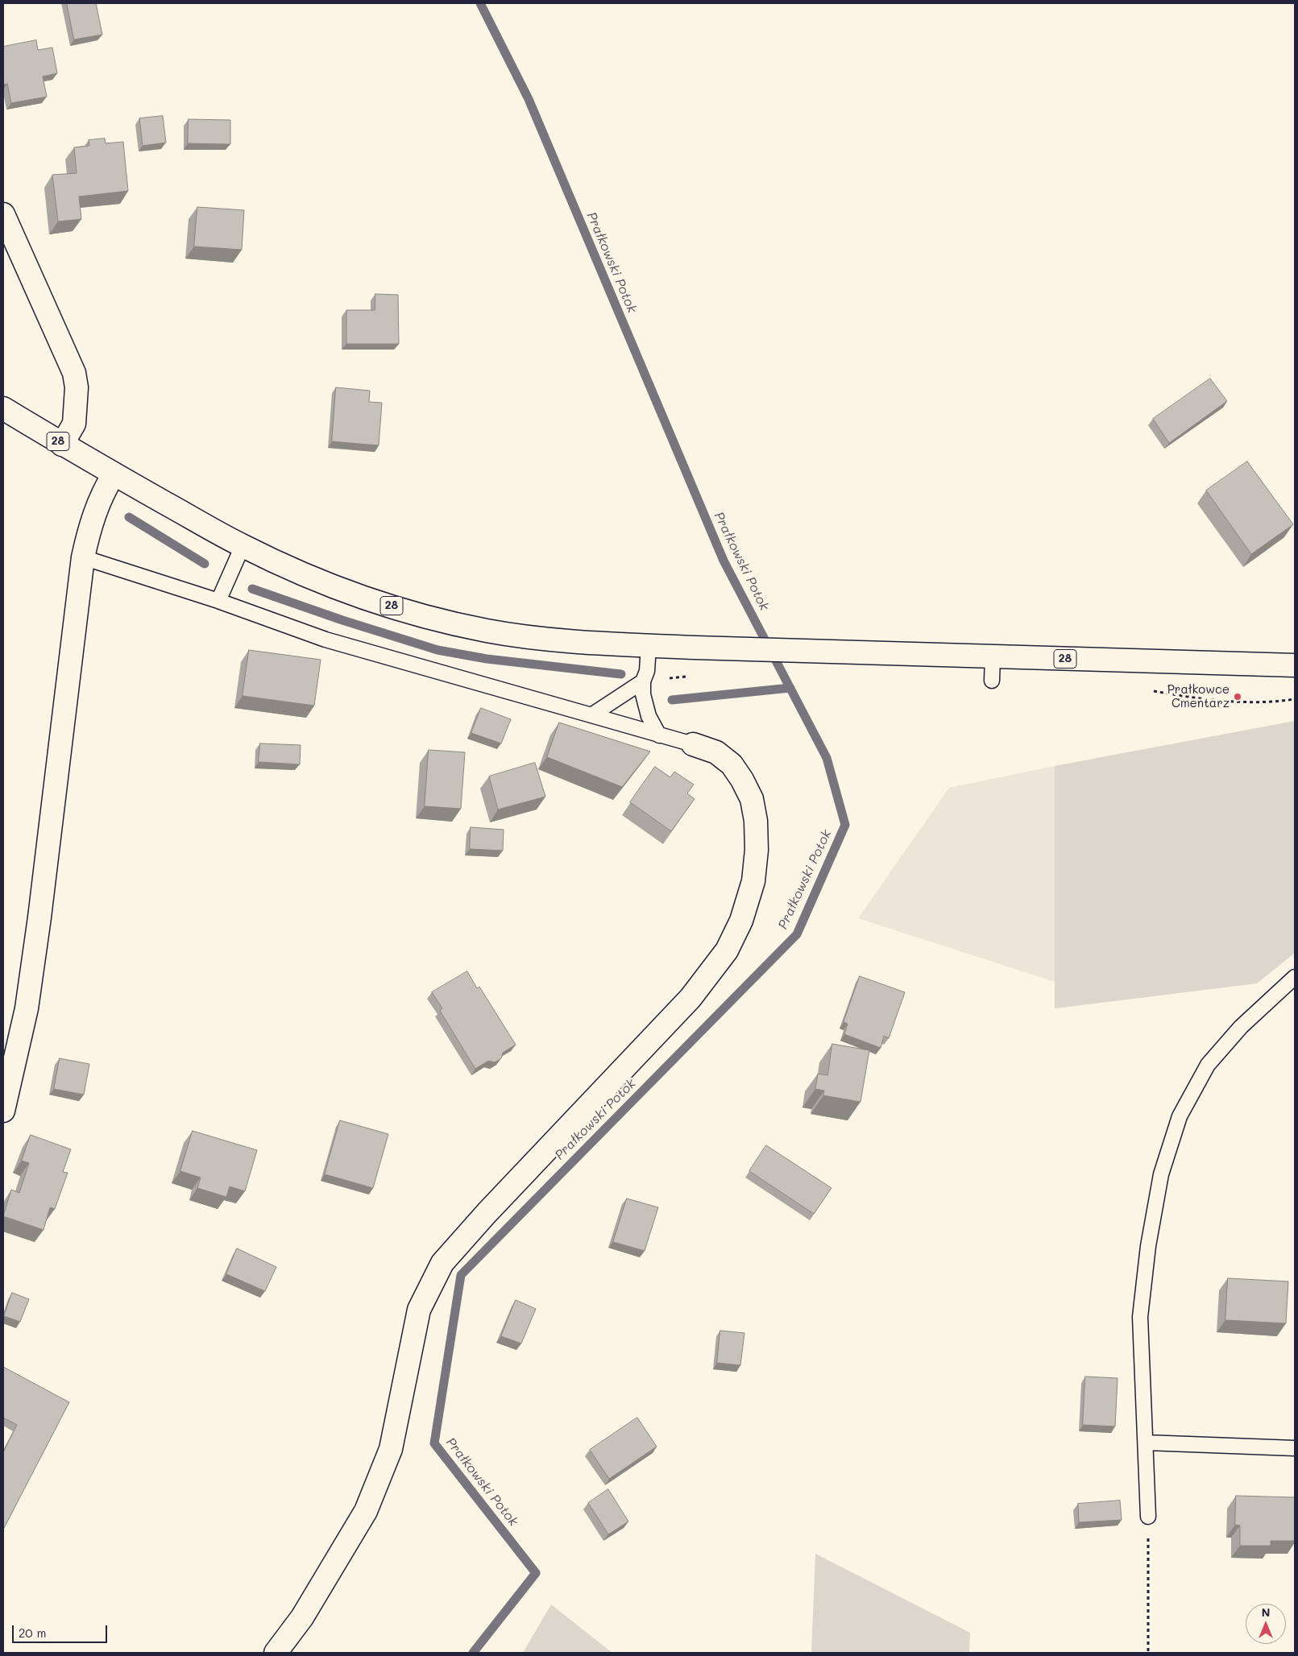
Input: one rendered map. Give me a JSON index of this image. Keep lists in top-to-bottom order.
{
  "streets": {
    "street": ["28"]
  },
  "water": ["Prałkowski Potok"],
  "places": ["Prałkowce Cmentarz"],
  "scale_bar": "20 m",
  "north": "top"
}
